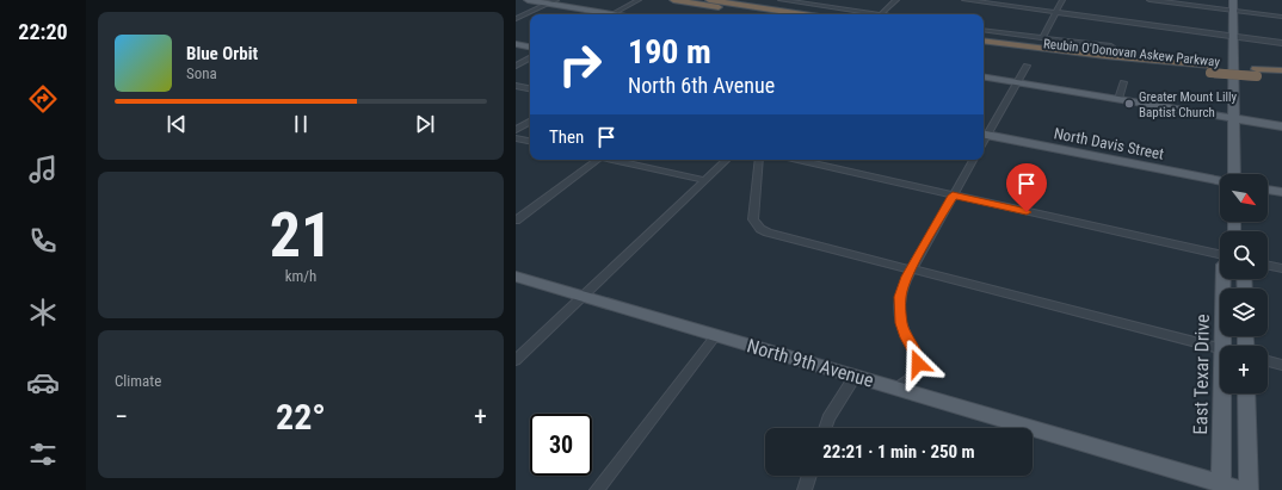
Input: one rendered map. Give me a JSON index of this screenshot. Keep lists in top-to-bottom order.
{
  "streets": {
    "highway": ["Reubin O'Donovan Askew Parkway"],
    "main road": ["North Davis Street", "North 9th Avenue", "East Texar Drive"]
  },
  "crossings": [
    ["North 9th Avenue", "East Texar Drive"]
  ],
  "places": ["Greater Mount Lilly Baptist Church"],
  "north": "bottom right",
  "page": {
    "tabs": "22:20",
    "turn": ["190 m", "North 6th Avenue"],
    "song": ["Blue Orbit", "Sona"],
    "then": "Then",
    "tile": [
      ["21", "km/h"],
      "Climate"
    ],
    "map_buttons": "+",
    "heat": ["−", "22°", "+"],
    "limit": "30",
    "trip": "22:21 · 1 min · 250 m"
  }
}
